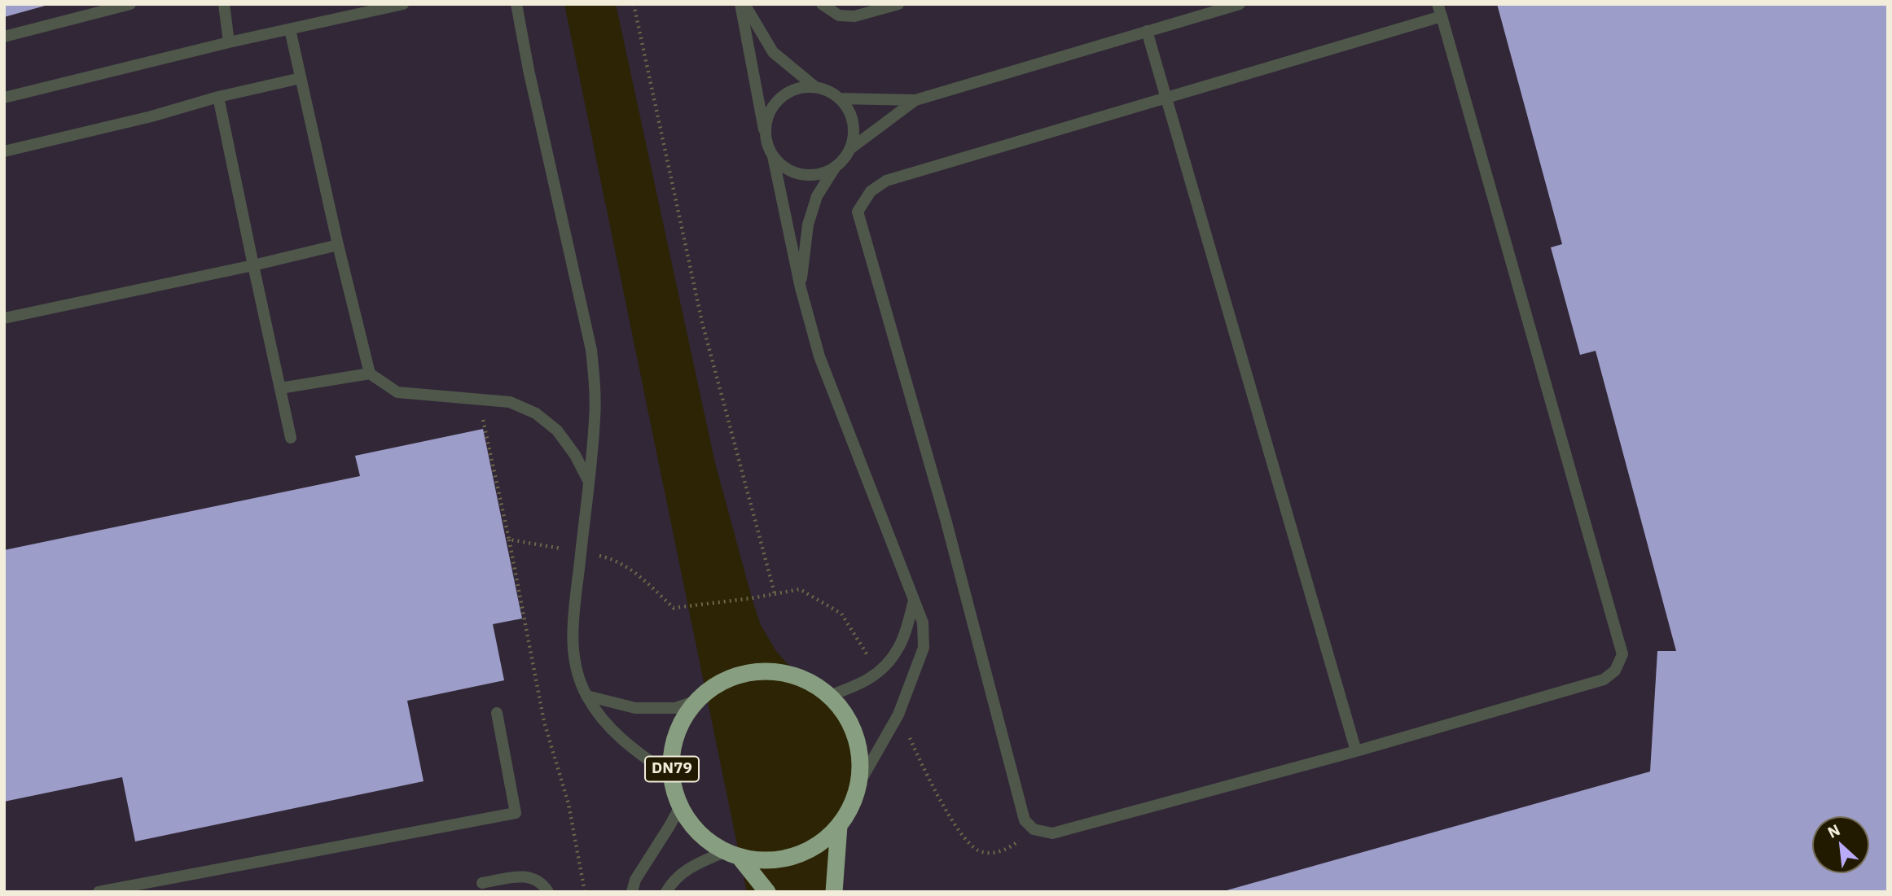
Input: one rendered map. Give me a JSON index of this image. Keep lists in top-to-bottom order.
{
  "streets": {
    "highway": ["DN79"]
  },
  "north": "top left"
}
